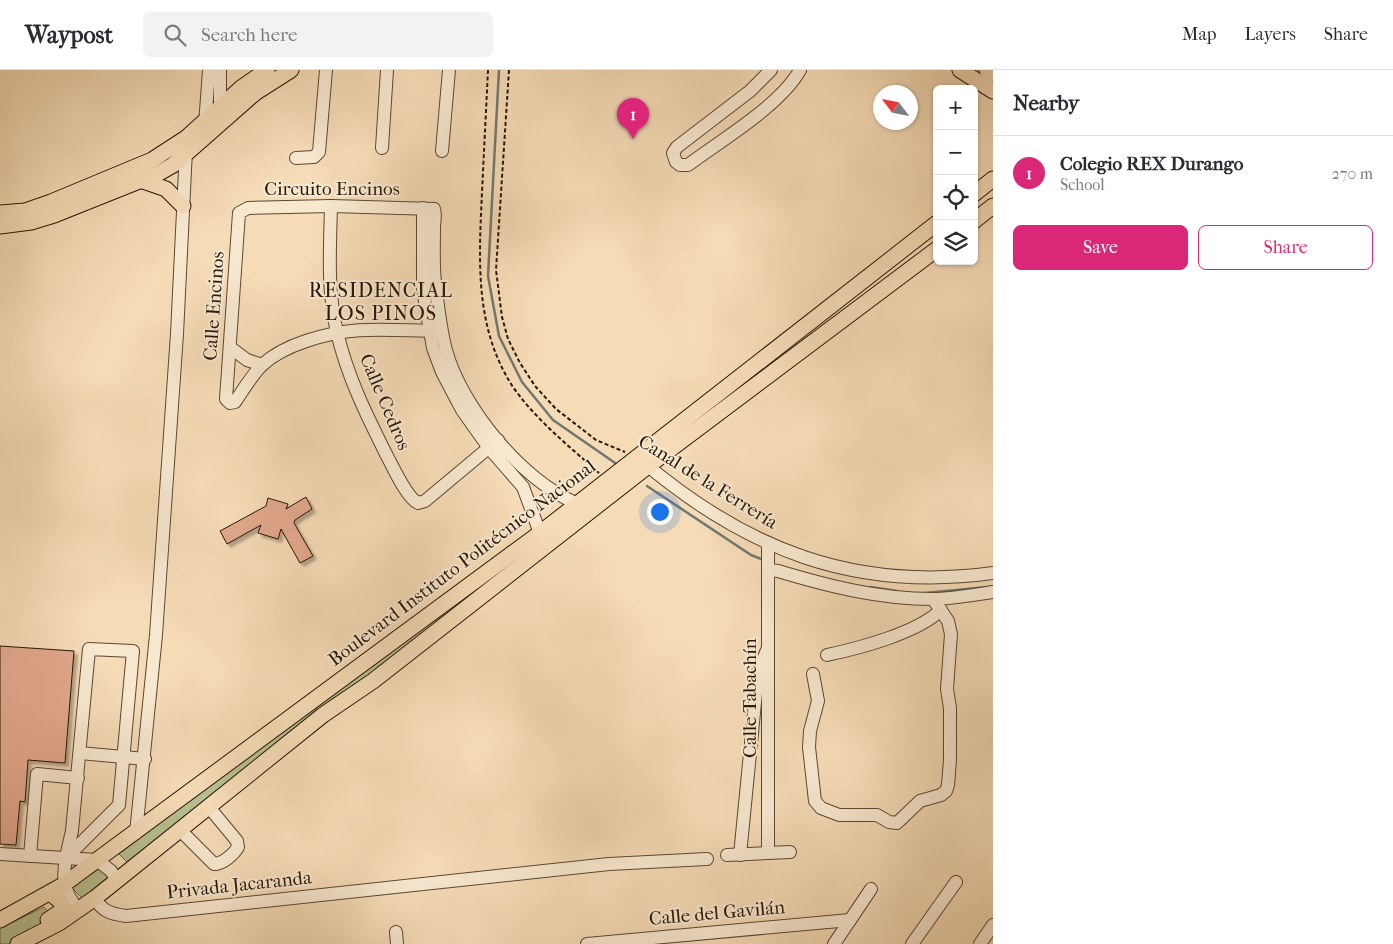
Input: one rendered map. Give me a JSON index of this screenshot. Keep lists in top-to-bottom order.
{
  "streets": {
    "main road": ["Boulevard Instituto Politécnico Nacional"],
    "street": [
      "Circuito Encinos",
      "Calle Encinos",
      "Calle Cedros",
      "Canal de la Ferrería",
      "Calle Tabachín",
      "Privada Jacaranda",
      "Calle del Gavilán"
    ]
  },
  "crossings": [
    ["Circuito Encinos", "Calle Encinos"],
    ["Circuito Encinos", "Calle Cedros"],
    ["Canal de la Ferrería", "Boulevard Instituto Politécnico Nacional"],
    ["Canal de la Ferrería", "Calle Tabachín"],
    ["Boulevard Instituto Politécnico Nacional", "Privada Jacaranda"]
  ],
  "districts": ["RESIDENCIAL LOS PINOS"],
  "north": "top left",
  "page": {
    "header": "Waypost",
    "search": "Search here",
    "nav": ["Map", "Layers", "Share"],
    "heading": "Nearby",
    "map_buttons": ["+", "−"],
    "pins": "1",
    "list": [
      {
        "mark": "1",
        "name": "Colegio REX Durango",
        "note": "School",
        "value": "270 m"
      }
    ],
    "buttons": ["Save", "Share"]
  }
}
